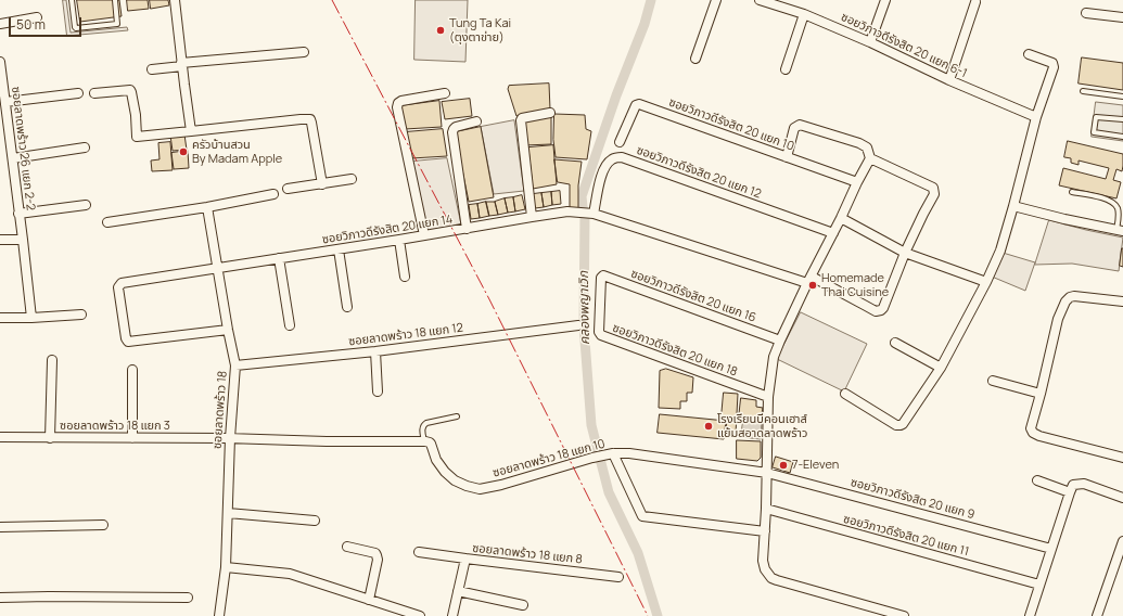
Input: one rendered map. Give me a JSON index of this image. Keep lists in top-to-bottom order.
{
  "streets": {
    "street": [
      "ซอยวิภาวดีรังสิต 20 แยก 6-1",
      "ซอยวิภาวดีรังสิต 20 แยก 10",
      "ซอยลาดพร้าว 26 แยก 2-2",
      "ซอยวิภาวดีรังสิต 20 แยก 12",
      "ซอยวิภาวดีรังสิต 20 แยก 14",
      "ซอยวิภาวดีรังสิต 20 แยก 16",
      "ซอยลาดพร้าว 18 แยก 12",
      "ซอยวิภาวดีรังสิต 20 แยก 18",
      "ซอยลาดพร้าว 18",
      "ซอยลาดพร้าว 18 แยก 3",
      "ซอยลาดพร้าว 18 แยก 10",
      "ซอยวิภาวดีรังสิต 20 แยก 9",
      "ซอยวิภาวดีรังสิต 20 แยก 11",
      "ซอยลาดพร้าว 18 แยก 8"
    ]
  },
  "crossings": [
    ["ซอยวิภาวดีรังสิต 20 แยก 12", "ซอยวิภาวดีรังสิต 20 แยก 14"],
    ["ซอยวิภาวดีรังสิต 20 แยก 14", "ซอยลาดพร้าว 18"],
    ["ซอยวิภาวดีรังสิต 20 แยก 16", "ซอยวิภาวดีรังสิต 20 แยก 18"],
    ["ซอยลาดพร้าว 18 แยก 12", "ซอยลาดพร้าว 18"],
    ["ซอยลาดพร้าว 18", "ซอยลาดพร้าว 18 แยก 3"],
    ["ซอยลาดพร้าว 18 แยก 10", "ซอยวิภาวดีรังสิต 20 แยก 9"]
  ],
  "water": ["คลองพญาเวิก"],
  "places": [
    "Tung Ta Kai (ตุงตาข่าย)",
    "ครัวบ้านสวน By Madam Apple",
    "Homemade Thai Cuisine",
    "โรงเรียนบีคอนเฮาส์ แย้มสอาดลาดพร้าว",
    "7-Eleven"
  ],
  "scale_bar": "50 m"
}
